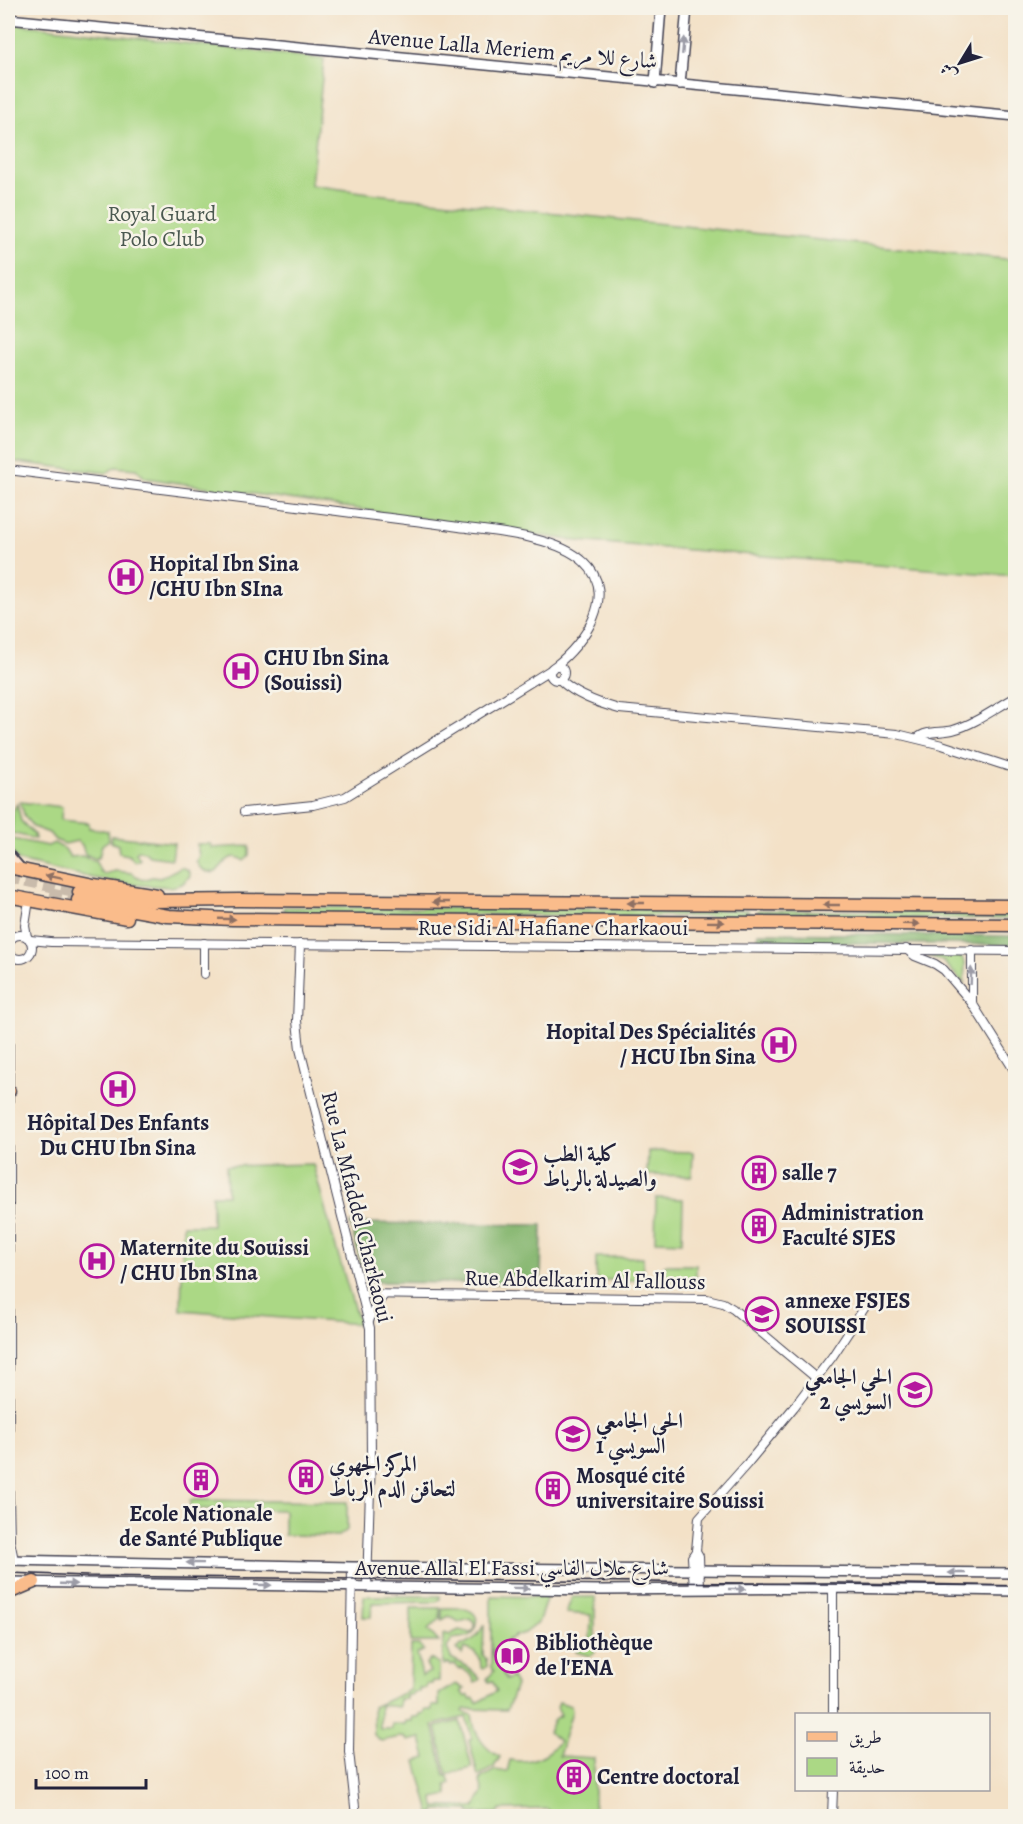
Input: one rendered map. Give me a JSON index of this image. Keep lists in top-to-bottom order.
{
  "streets": {
    "street": [
      "Avenue Lalla Meriem شارع للا مريم",
      "Rue Sidi Al Hafiane Charkaoui",
      "Rue La Mfaddel Charkaoui",
      "Rue Abdelkarim Al Fallouss",
      "Avenue Allal El Fassi شارع علال الفاسي"
    ]
  },
  "crossings": [
    ["Rue Sidi Al Hafiane Charkaoui", "Rue La Mfaddel Charkaoui"],
    ["Rue La Mfaddel Charkaoui", "Rue Abdelkarim Al Fallouss"],
    ["Rue La Mfaddel Charkaoui", "Avenue Allal El Fassi شارع علال الفاسي"]
  ],
  "parks": ["Royal Guard Polo Club"],
  "places": {
    "hospital": [
      "Hopital Ibn Sina /CHU Ibn SIna",
      "CHU Ibn Sina (Souissi)",
      "Hopital Des Spécialités / HCU Ibn Sina",
      "Hôpital Des Enfants Du CHU Ibn Sina",
      "Maternite du Souissi / CHU Ibn SIna"
    ],
    "school or university": [
      "كلية الطب والصيدلة بالرباط",
      "annexe FSJES SOUISSI",
      "الحي الجامعي السويسي 2",
      "الحي الجامعي السويسي 1"
    ],
    "building": [
      "salle 7",
      "Administration Faculté SJES",
      "المركز الجهوي لتحاقن الدم الرباط",
      "Ecole Nationale de Santé Publique",
      "Mosqué cité universitaire Souissi",
      "Centre doctoral"
    ],
    "library": ["Bibliothèque de l'ENA"]
  },
  "legend": ["طريق", "حديقة"],
  "scale_bar": "100 m",
  "north": "bottom left"
}
